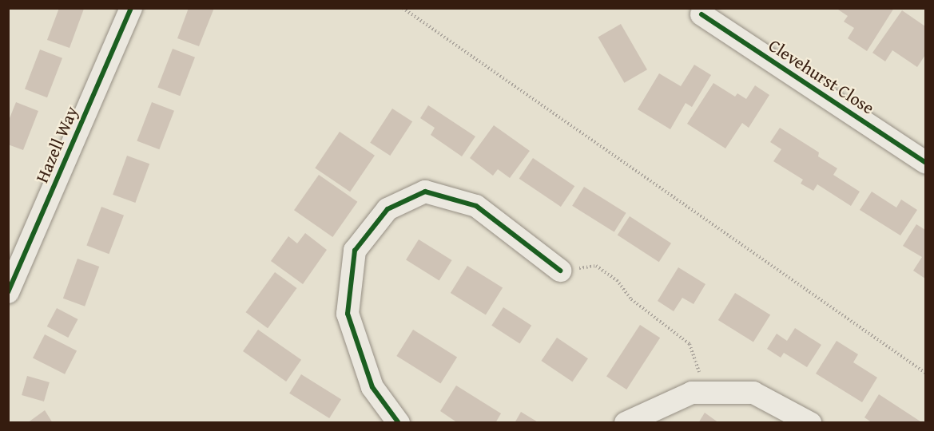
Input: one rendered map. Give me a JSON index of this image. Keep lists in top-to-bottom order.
{
  "streets": {
    "street": ["Clevehurst Close", "Hazell Way"]
  }
}
